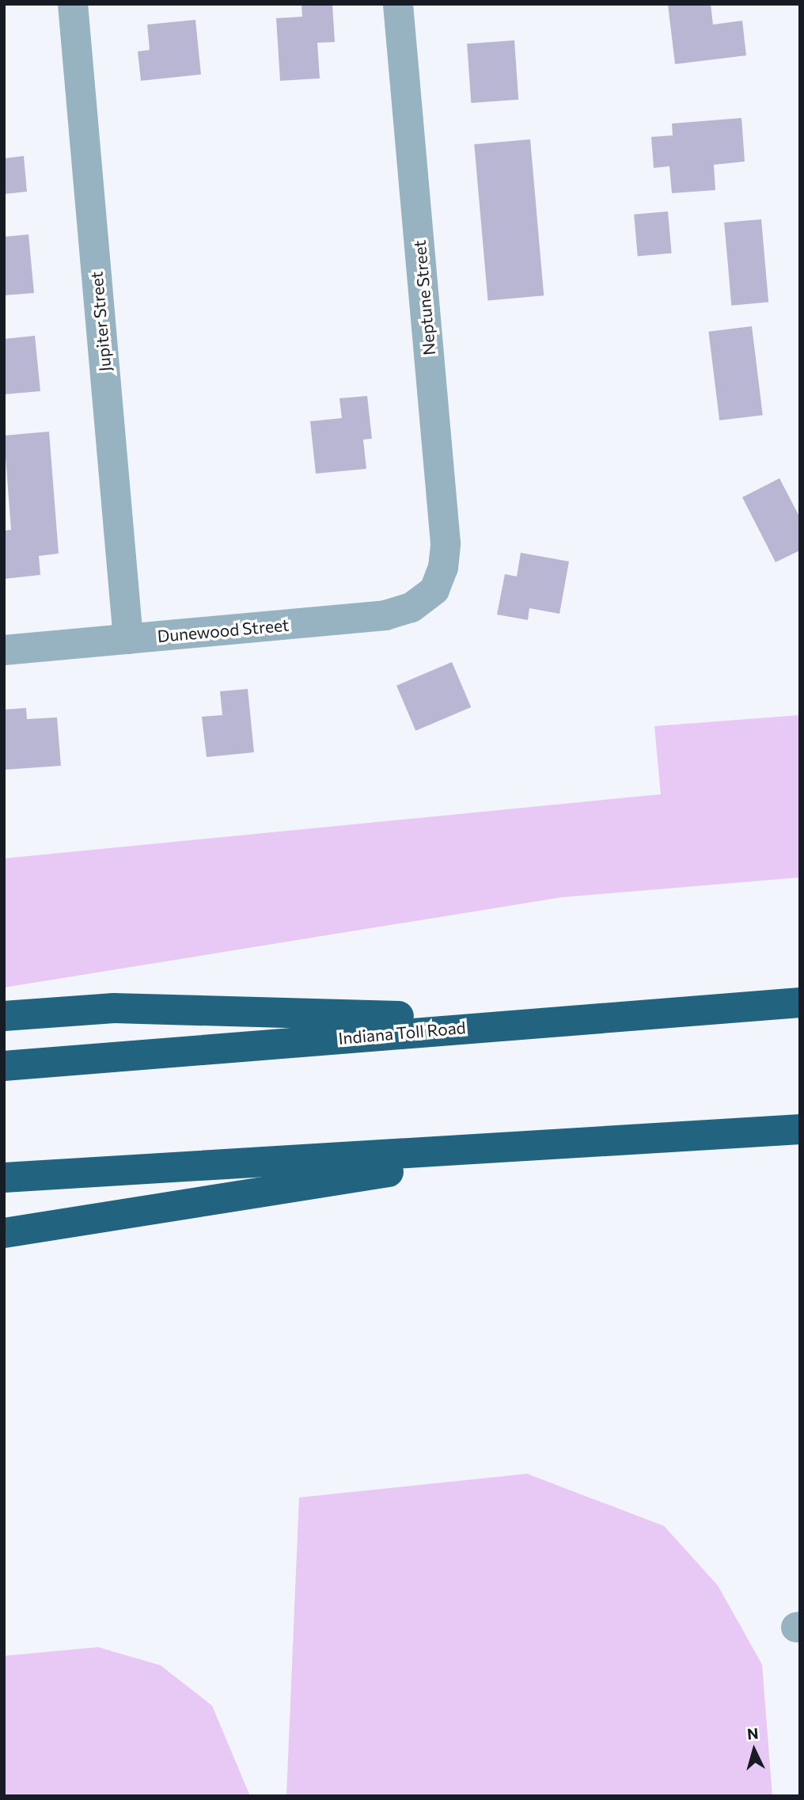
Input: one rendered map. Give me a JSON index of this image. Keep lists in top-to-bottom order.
{
  "streets": {
    "highway": ["Indiana Toll Road"],
    "street": ["Neptune Street", "Jupiter Street", "Dunewood Street"]
  },
  "crossings": [
    ["Neptune Street", "Dunewood Street"],
    ["Jupiter Street", "Dunewood Street"]
  ],
  "north": "top"
}
